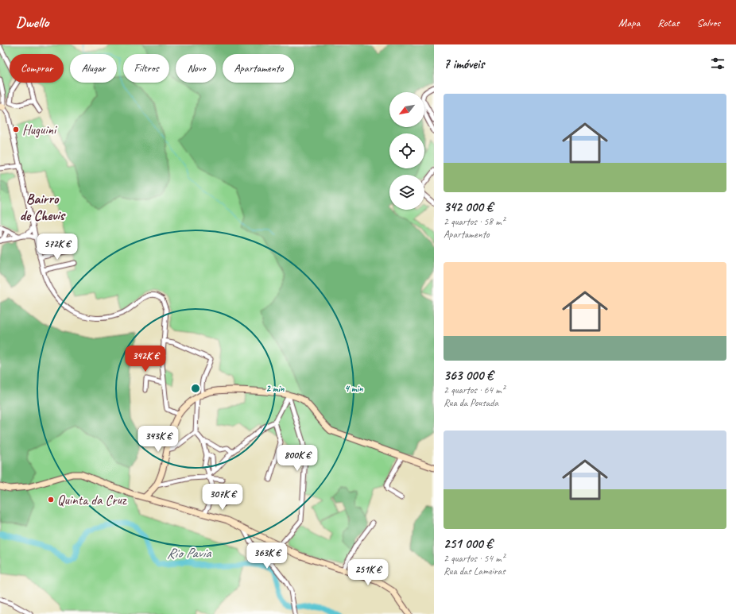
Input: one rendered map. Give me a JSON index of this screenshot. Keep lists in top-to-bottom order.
{
  "districts": ["Bairro de Chevis"],
  "water": ["Rio Pavia"],
  "places": ["Huguini", "Quinta da Cruz"],
  "north": "bottom left",
  "page": {
    "header": "Dwello",
    "nav": ["Mapa", "Rotas", "Salvos"],
    "heading": "7 imóveis",
    "chip": [
      "Comprar",
      "Alugar",
      "Filtros",
      "Novo",
      "Apartamento"
    ],
    "list": [
      {
        "name": "342 000 €",
        "note": "2 quartos · 58 m² · Apartamento"
      },
      {
        "name": "363 000 €",
        "note": "2 quartos · 64 m² · Rua da Pousada"
      },
      {
        "name": "251 000 €",
        "note": "2 quartos · 54 m² · Rua das Lameiras"
      }
    ],
    "price": [
      "572K €",
      "342K €",
      "343K €",
      "800K €",
      "307K €",
      "363K €",
      "251K €"
    ]
  },
  "rings": ["2 min", "4 min"]
}
